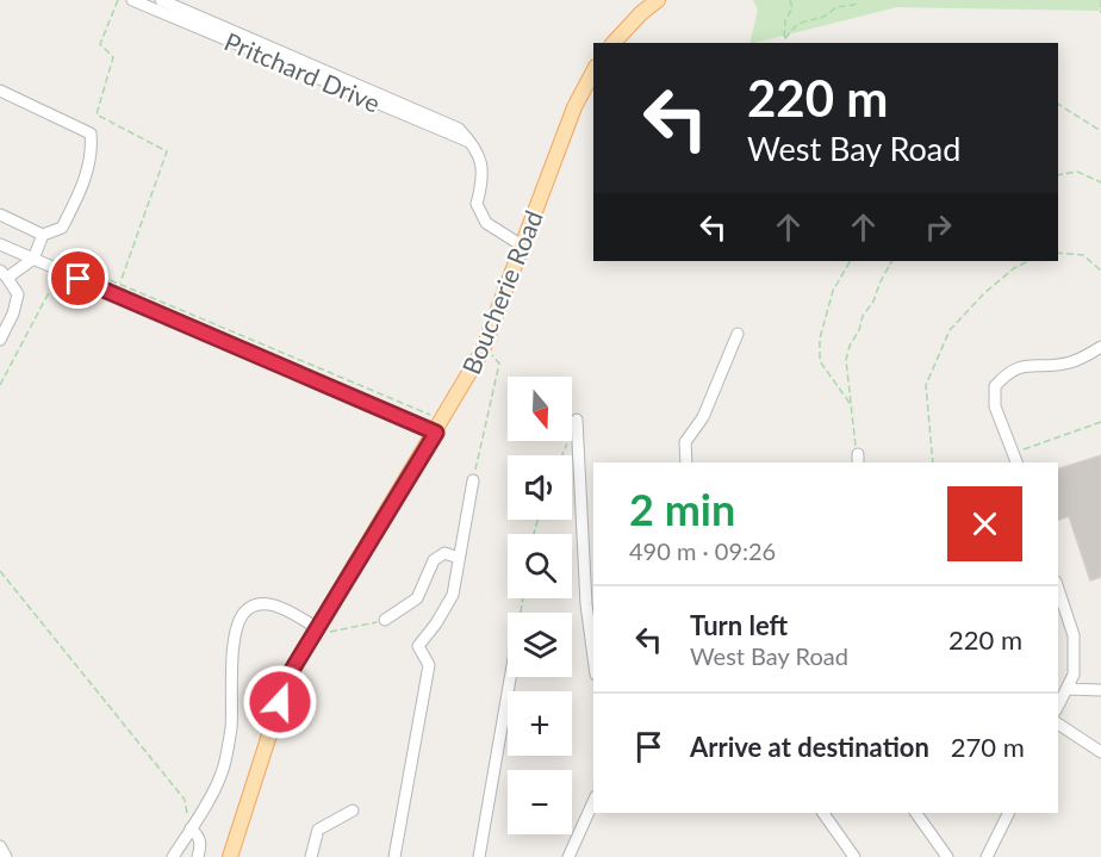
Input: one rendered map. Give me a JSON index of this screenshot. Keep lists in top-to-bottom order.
{
  "streets": {
    "main road": ["Boucherie Road"],
    "street": ["Pritchard Drive"]
  },
  "north": "bottom",
  "page": {
    "turn": ["220 m", "West Bay Road"],
    "map_buttons": ["+", "−"],
    "heading": ["2 min", "490 m · 09:26"],
    "list": [
      {
        "name": "Turn left",
        "note": "West Bay Road",
        "value": "220 m"
      },
      {
        "name": "Arrive at destination",
        "value": "270 m"
      }
    ]
  }
}
